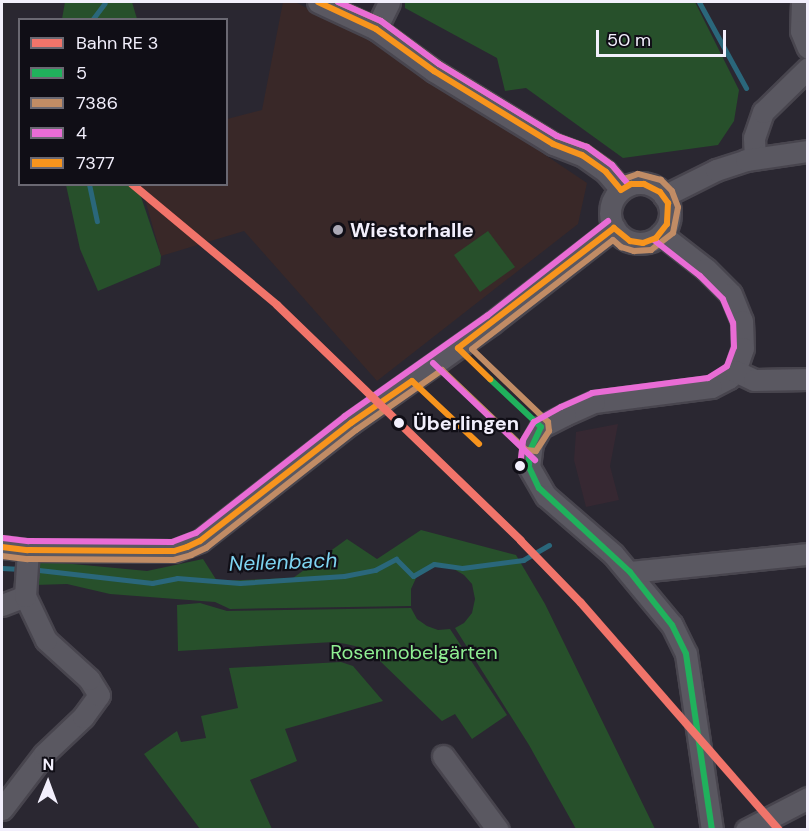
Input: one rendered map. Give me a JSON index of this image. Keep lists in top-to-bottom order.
{
  "water": ["Nellenbach"],
  "parks": ["Rosennobelgärten"],
  "places": ["Wiestorhalle", "Überlingen"],
  "lines": [
    "transit line 7386",
    "transit line 4",
    "transit line 7377",
    "transit line 5"
  ],
  "legend": [
    "Bahn RE 3",
    "5",
    "7386",
    "4",
    "7377"
  ],
  "scale_bar": "50 m",
  "north": "top"
}
